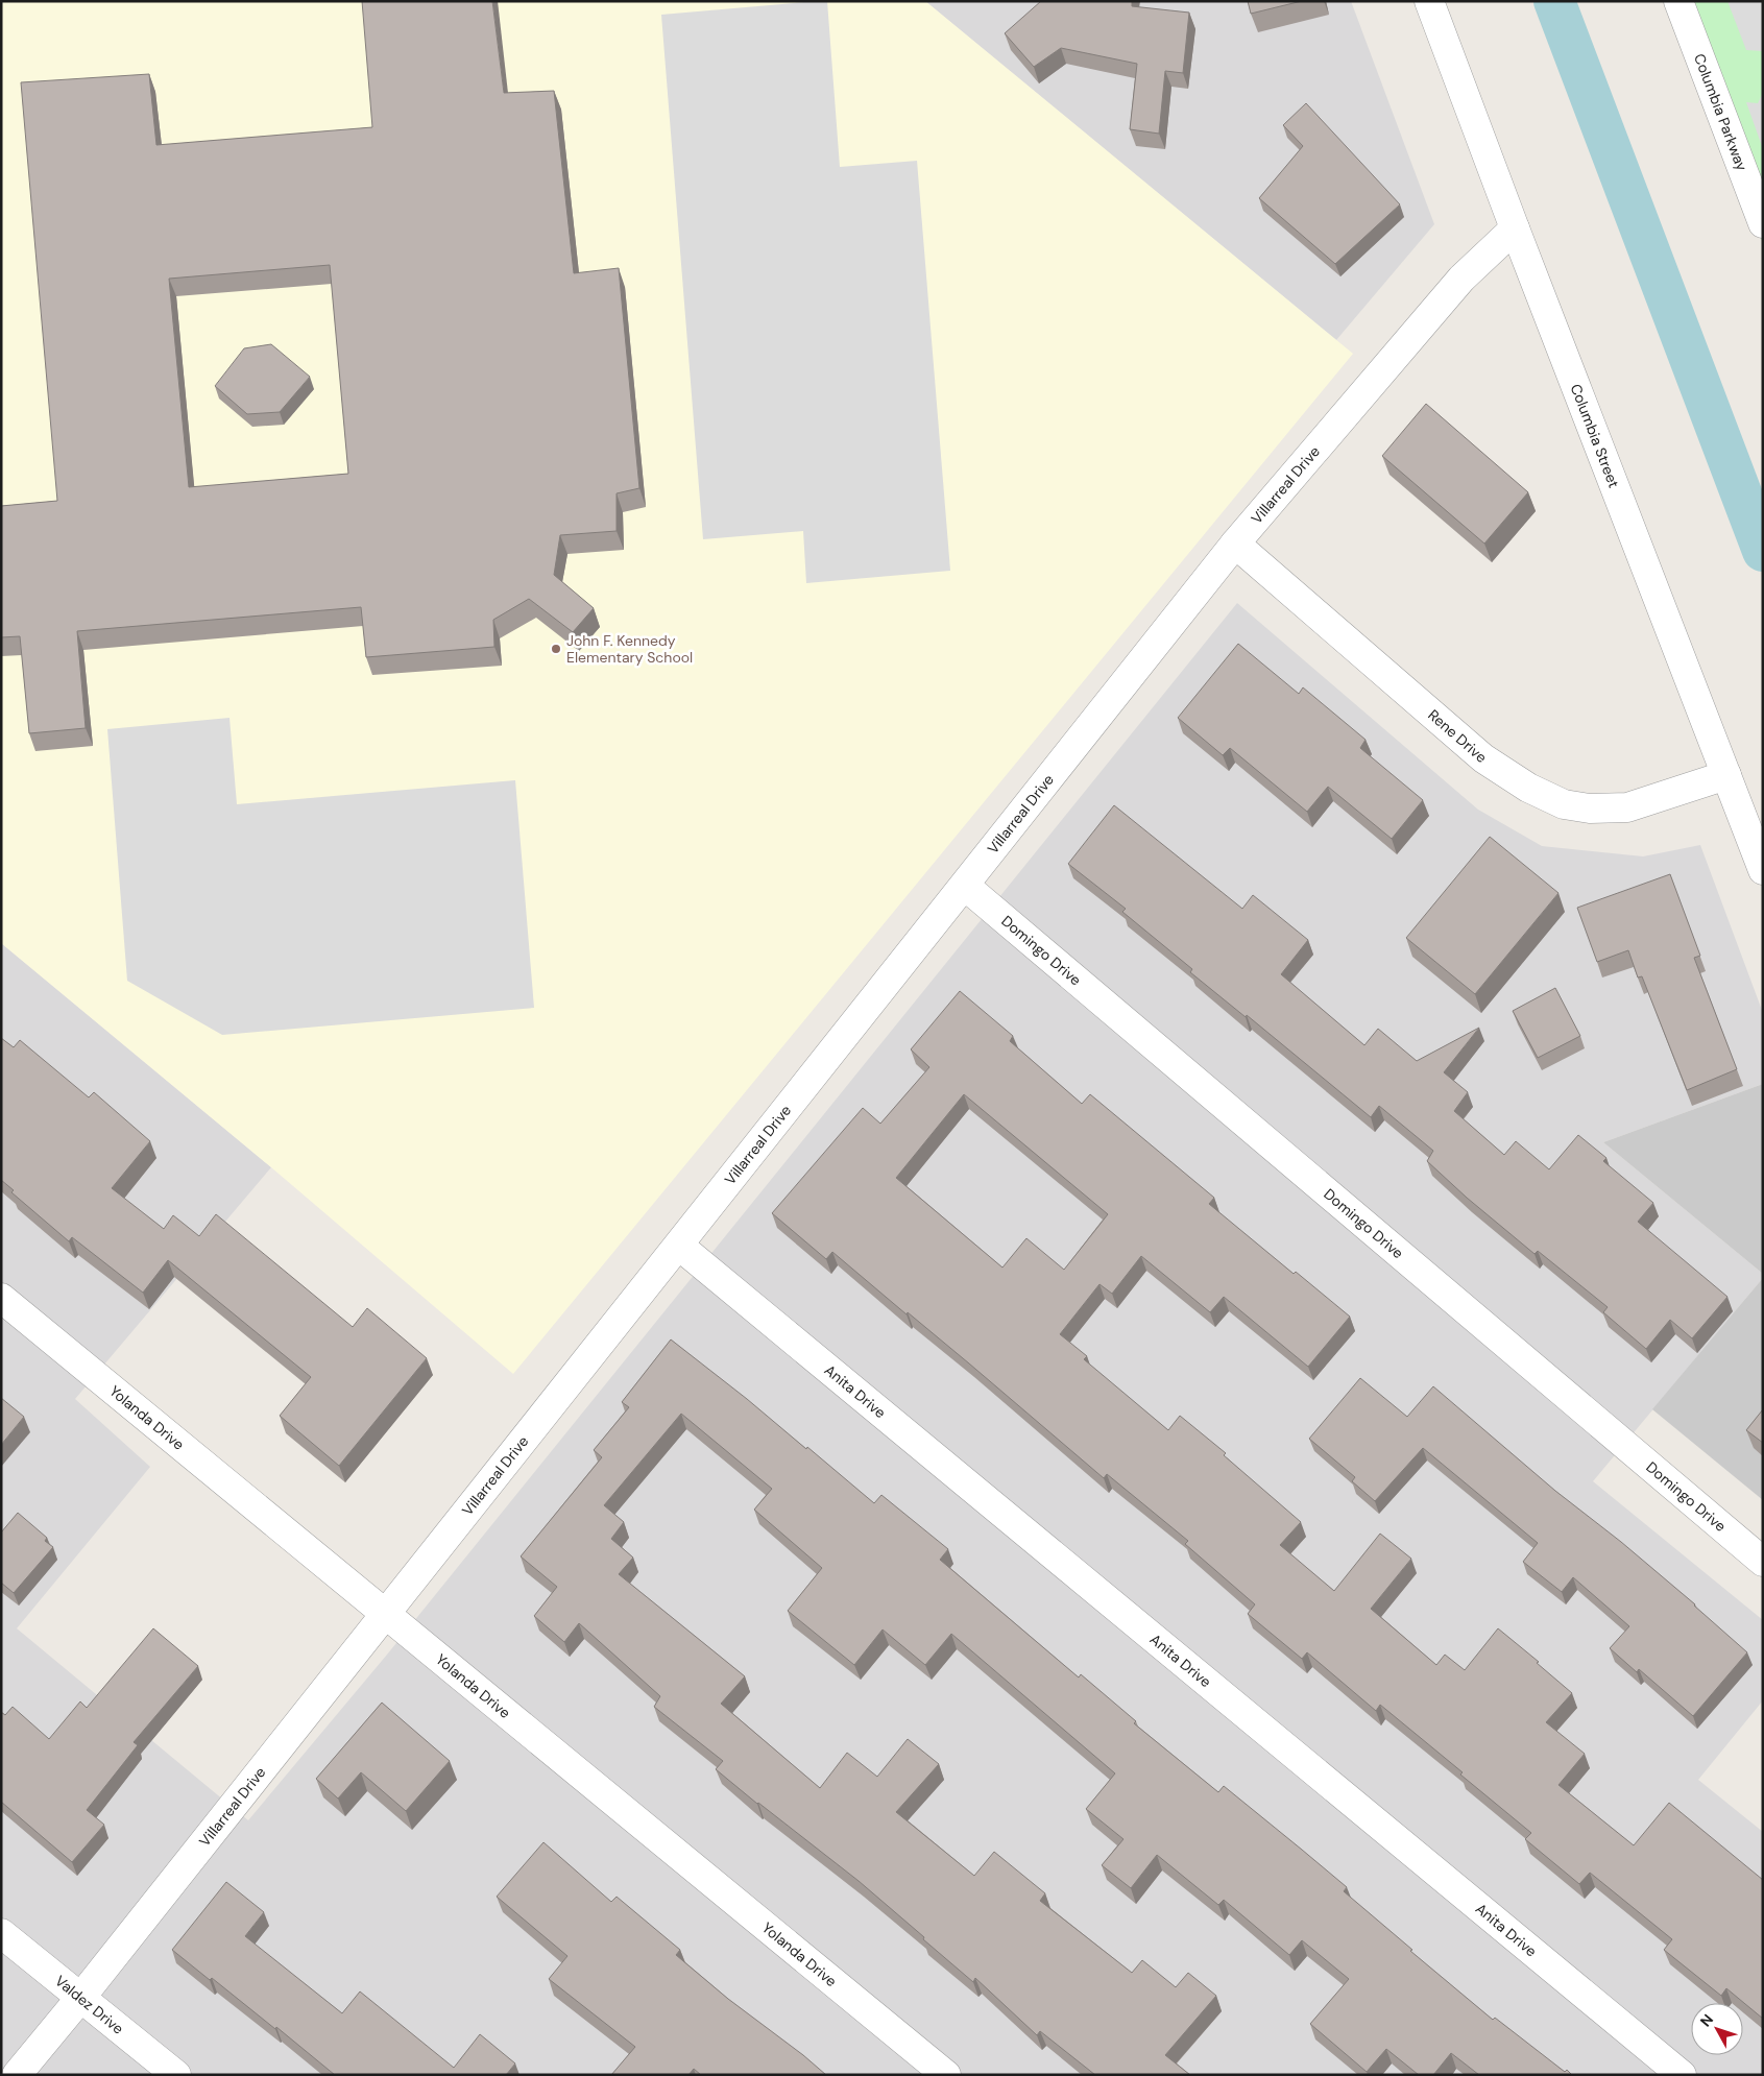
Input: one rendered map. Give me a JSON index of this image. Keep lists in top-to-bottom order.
{
  "streets": {
    "street": [
      "Columbia Parkway",
      "Columbia Street",
      "Villarreal Drive",
      "Rene Drive",
      "Domingo Drive",
      "Anita Drive",
      "Yolanda Drive",
      "Valdez Drive"
    ]
  },
  "crossings": [
    ["Columbia Street", "Villarreal Drive"],
    ["Columbia Street", "Rene Drive"],
    ["Villarreal Drive", "Rene Drive"],
    ["Villarreal Drive", "Domingo Drive"],
    ["Villarreal Drive", "Anita Drive"],
    ["Villarreal Drive", "Yolanda Drive"],
    ["Villarreal Drive", "Valdez Drive"]
  ],
  "places": ["John F. Kennedy Elementary School"],
  "north": "top left"
}
